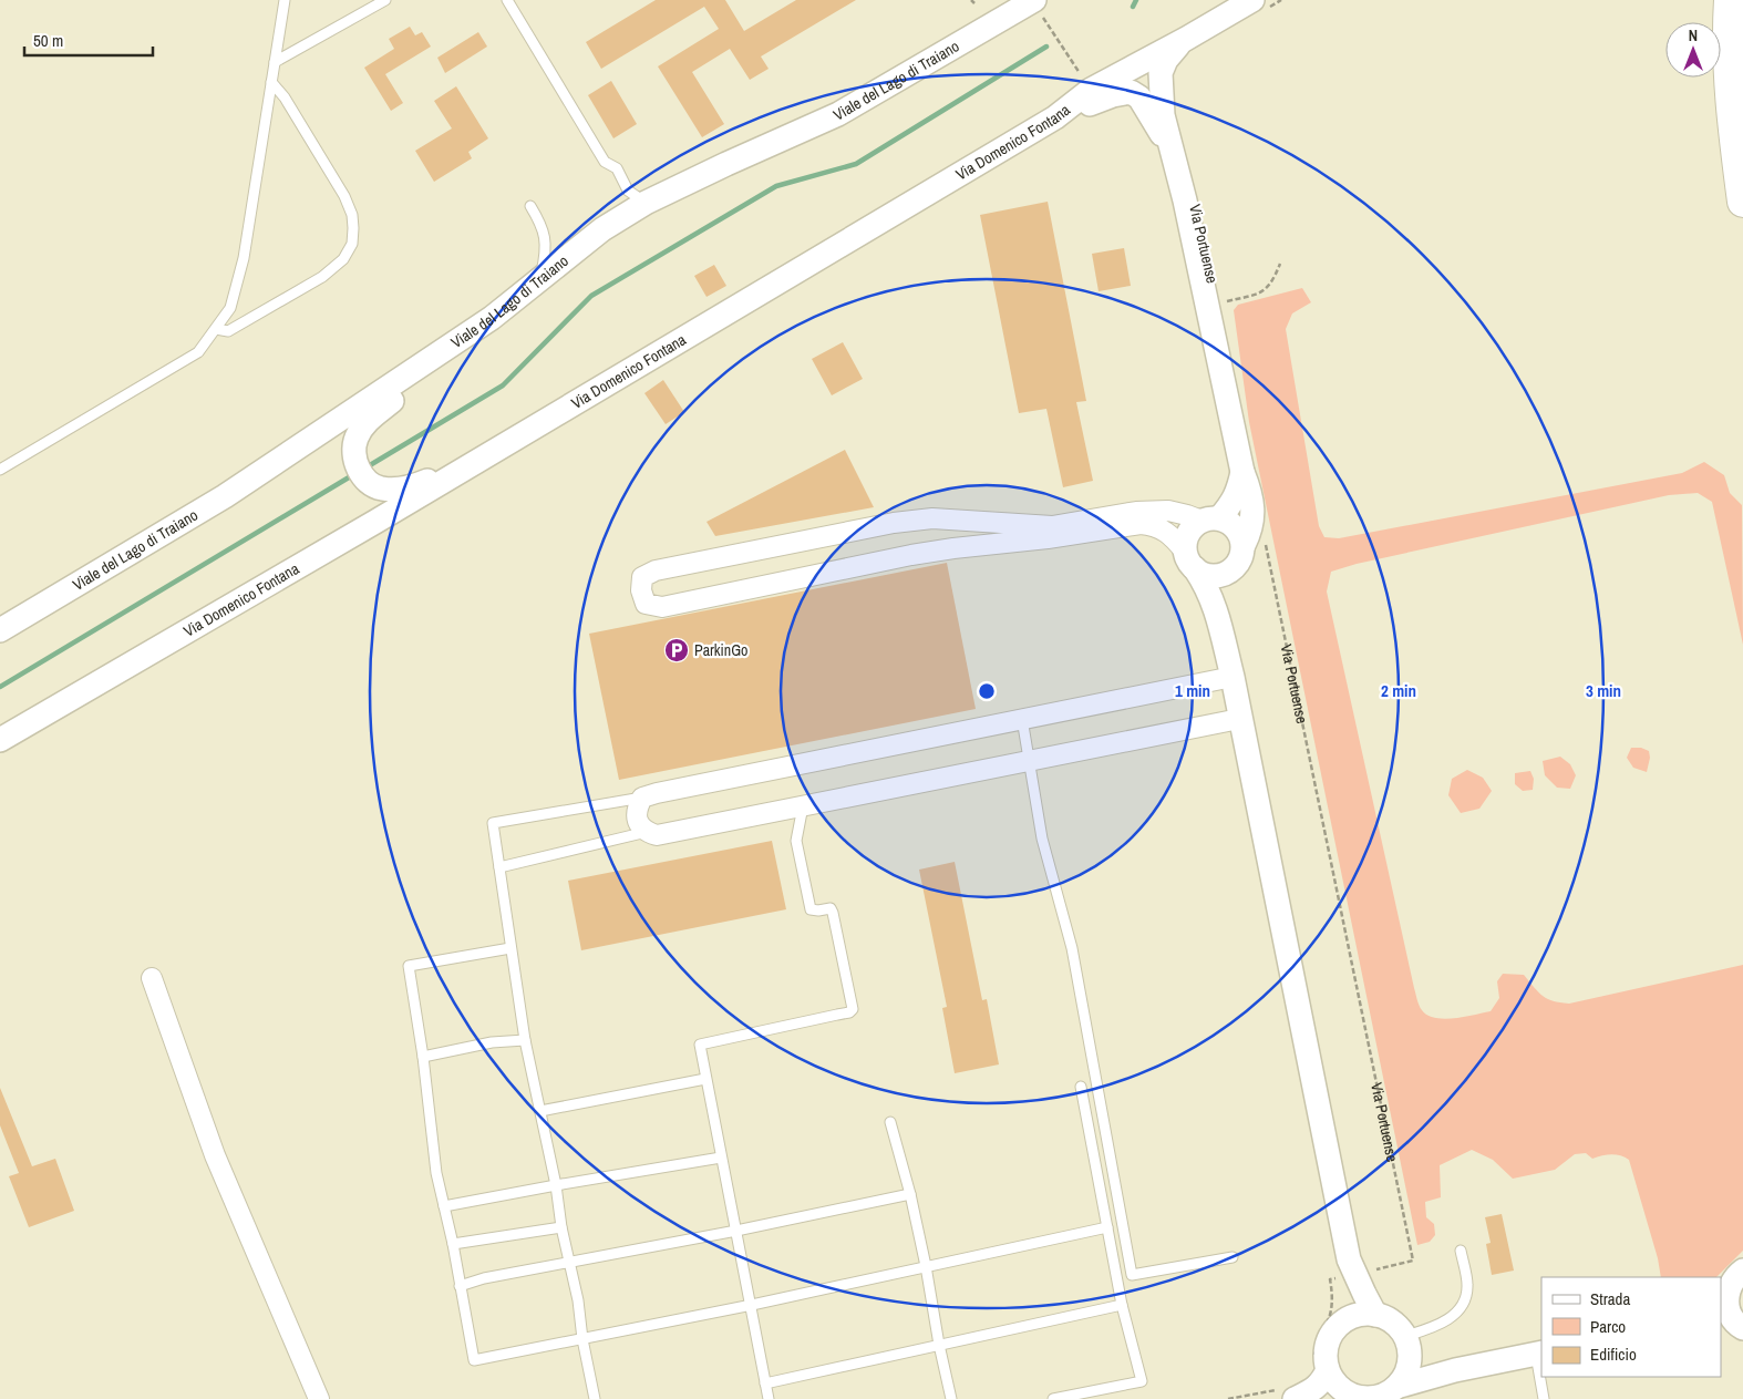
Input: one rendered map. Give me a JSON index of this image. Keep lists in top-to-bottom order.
{
  "streets": {
    "street": ["Viale del Lago di Traiano", "Via Domenico Fontana", "Via Portuense"]
  },
  "crossings": [
    ["Via Domenico Fontana", "Via Portuense"]
  ],
  "places": {
    "parking": ["ParkinGo"]
  },
  "legend": ["Strada", "Parco", "Edificio"],
  "scale_bar": "50 m",
  "north": "top",
  "rings": ["1 min", "2 min", "3 min"]
}
